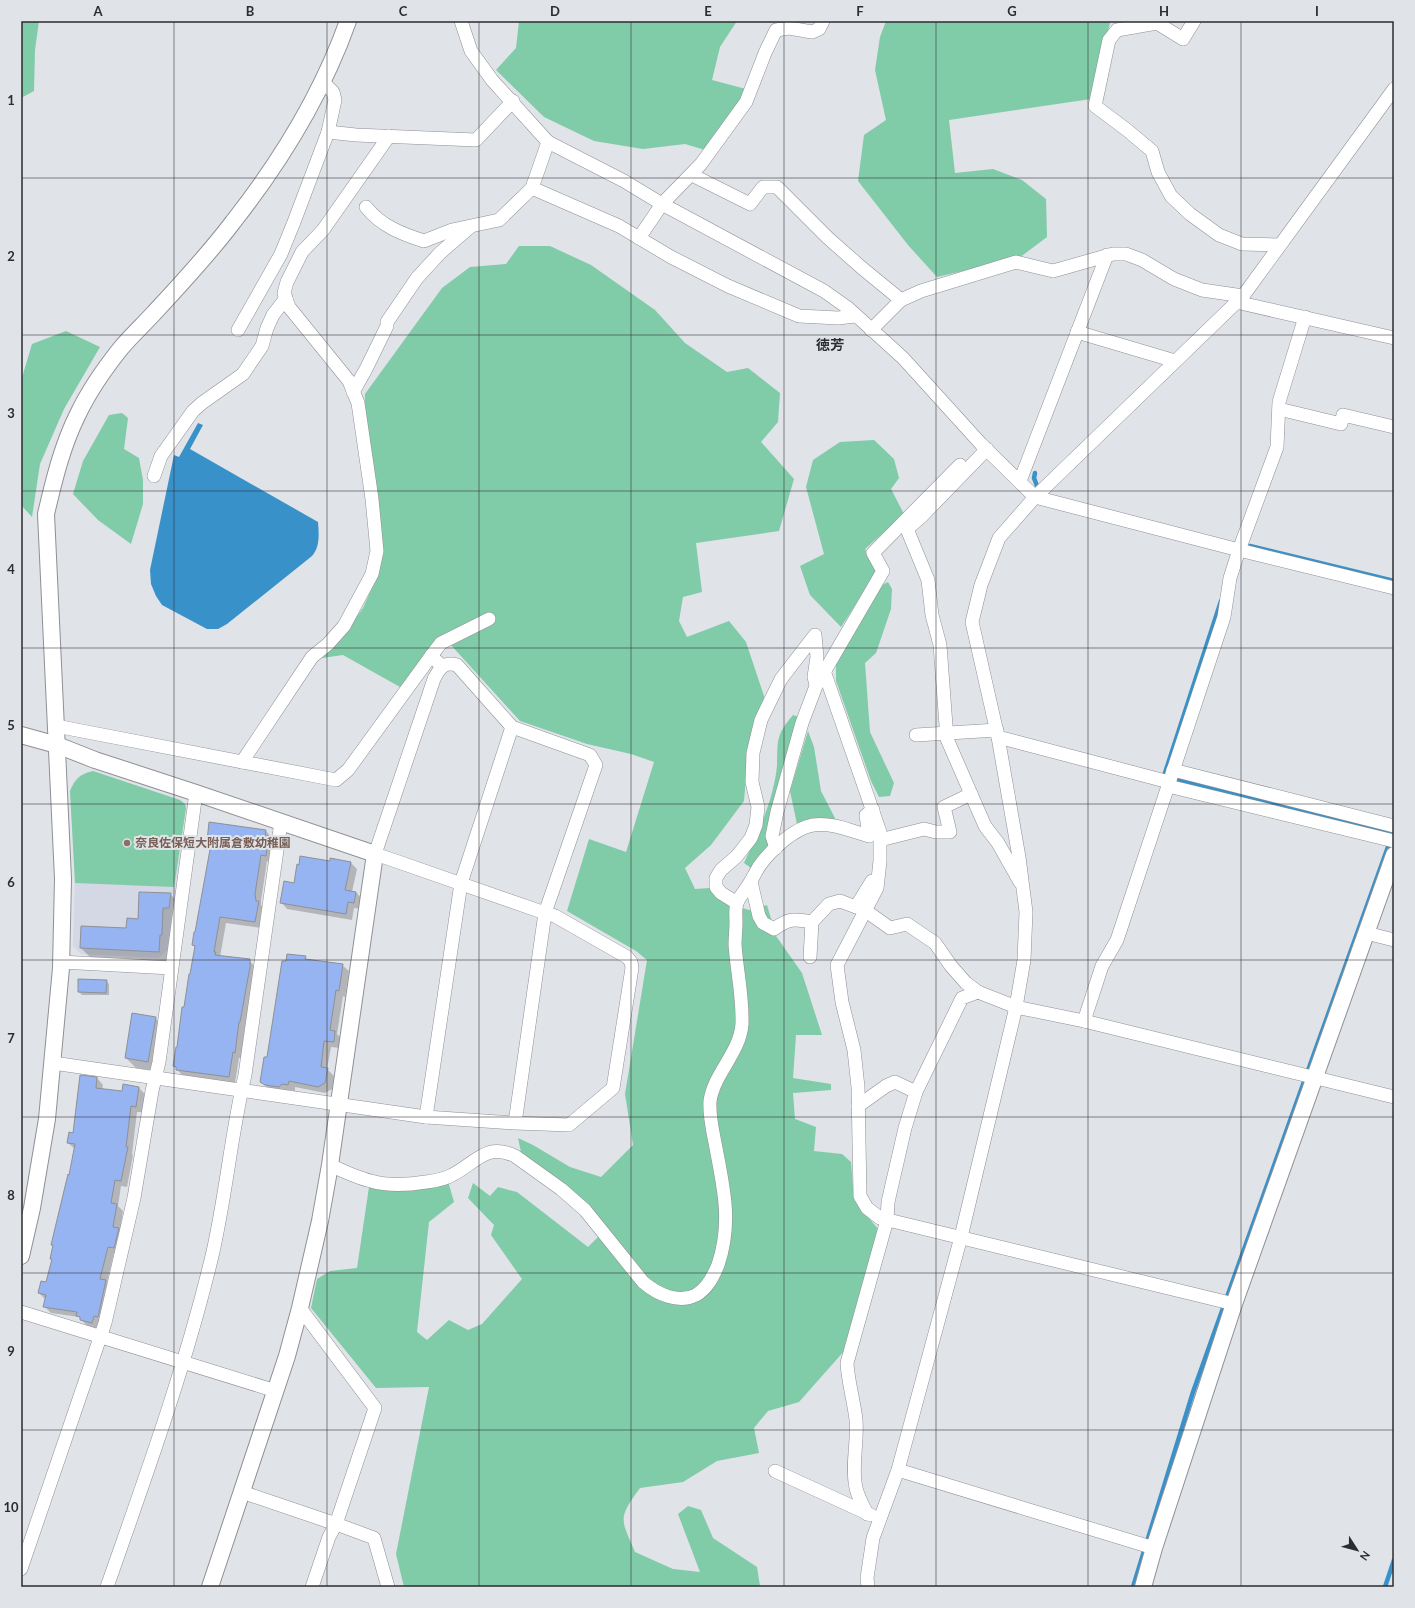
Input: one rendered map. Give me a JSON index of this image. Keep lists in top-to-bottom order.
{
  "districts": ["徳芳"],
  "places": ["奈良佐保短大附属倉敷幼稚園"],
  "north": "bottom right",
  "grid": {
    "columns": [
      "A",
      "B",
      "C",
      "D",
      "E",
      "F",
      "G",
      "H",
      "I"
    ],
    "rows": [
      "1",
      "2",
      "3",
      "4",
      "5",
      "6",
      "7",
      "8",
      "9",
      "10"
    ]
  }
}
